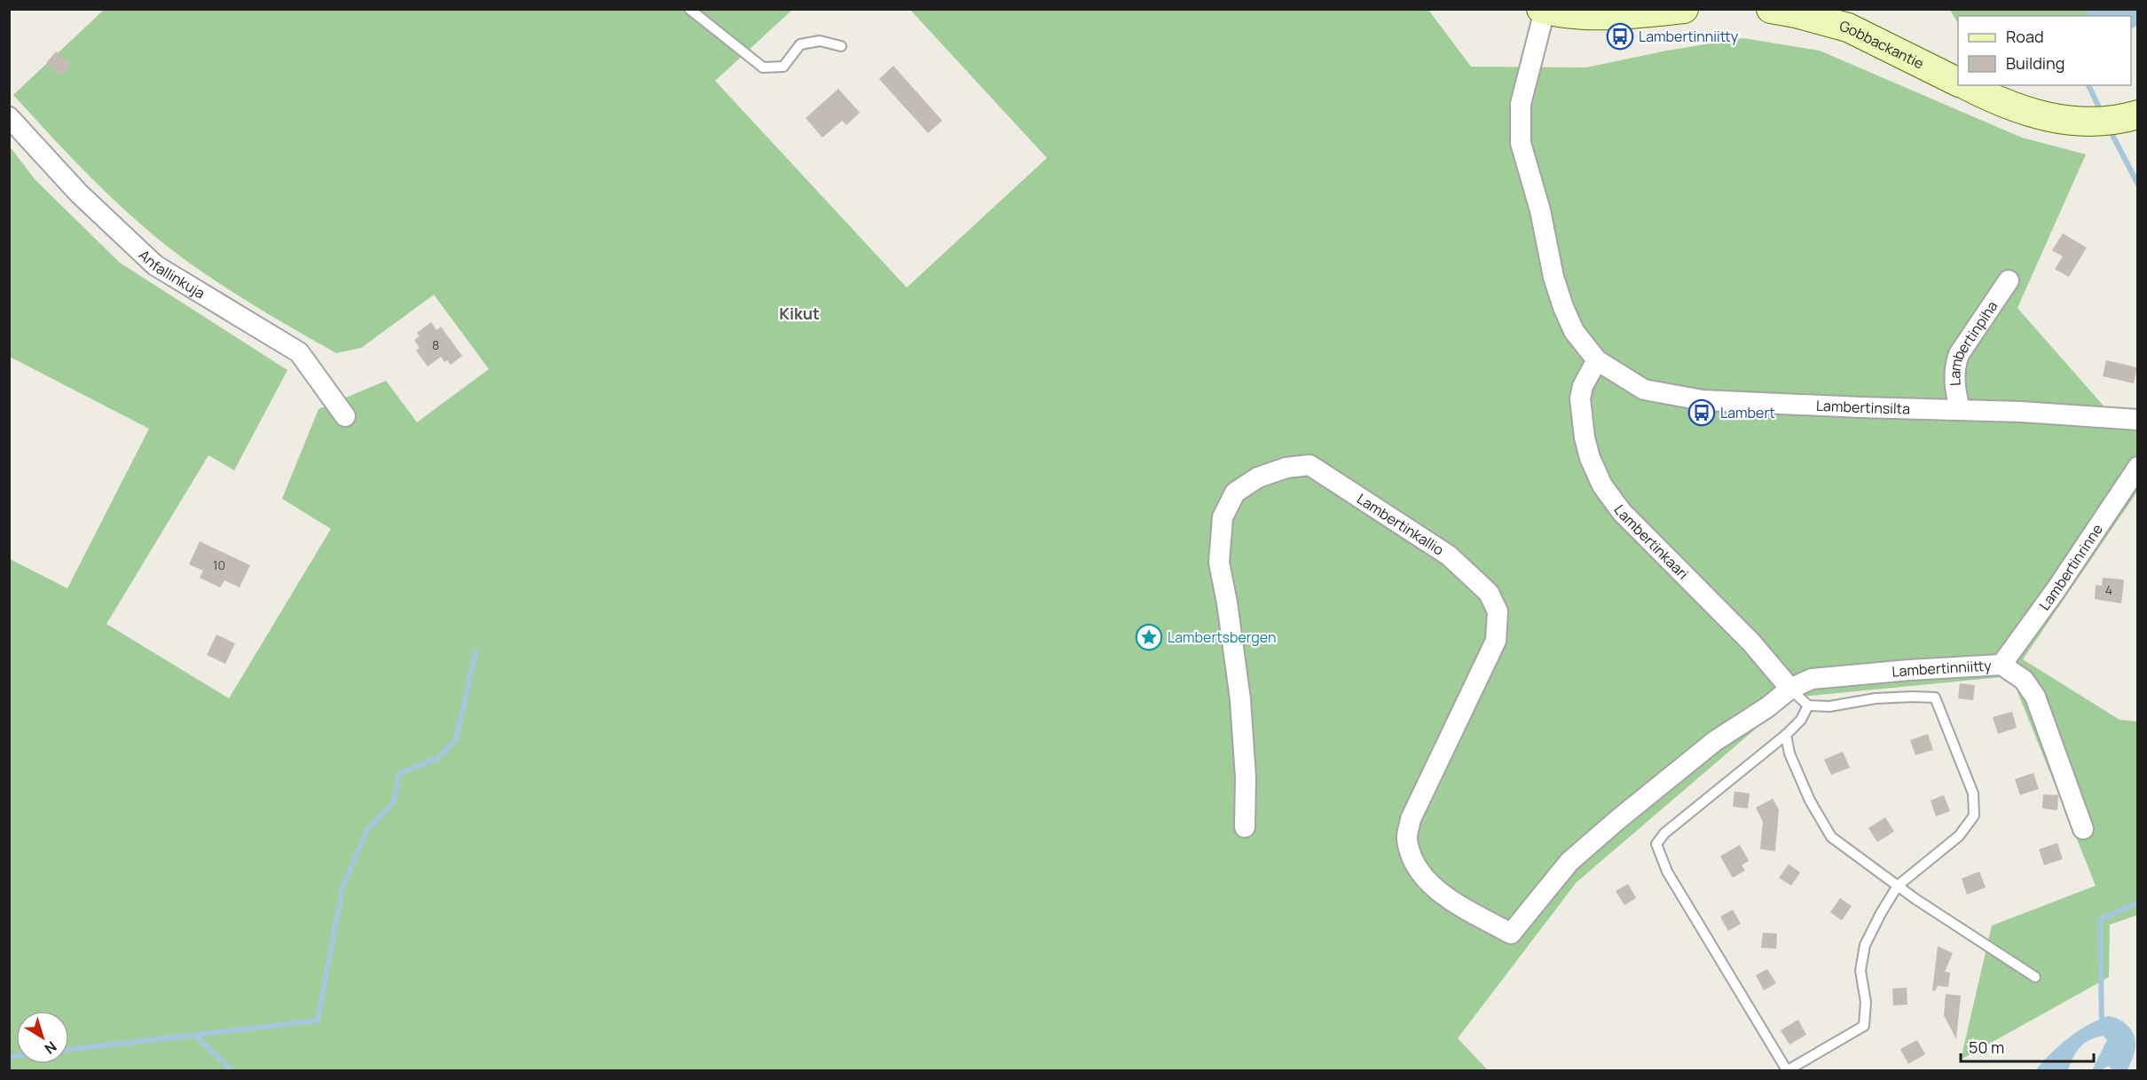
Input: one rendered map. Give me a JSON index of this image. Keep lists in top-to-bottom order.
{
  "streets": {
    "street": [
      "Gobbackantie",
      "Anfallinkuja",
      "Lambertinpiha",
      "Lambertinsilta",
      "Lambertinkallio",
      "Lambertinkaari",
      "Lambertinrinne",
      "Lambertinniitty"
    ]
  },
  "crossings": [
    ["Lambertinpiha", "Lambertinsilta"],
    ["Lambertinsilta", "Lambertinkaari"],
    ["Lambertinkallio", "Lambertinkaari"],
    ["Lambertinkallio", "Lambertinniitty"],
    ["Lambertinkaari", "Lambertinniitty"],
    ["Lambertinrinne", "Lambertinniitty"]
  ],
  "districts": ["Kikut"],
  "places": {
    "bus stop": ["Lambertinniitty", "Lambert"],
    "place": ["Lambertsbergen"]
  },
  "house_numbers": ["8", "10", "4"],
  "legend": ["Road", "Building"],
  "scale_bar": "50 m",
  "north": "bottom right"
}
